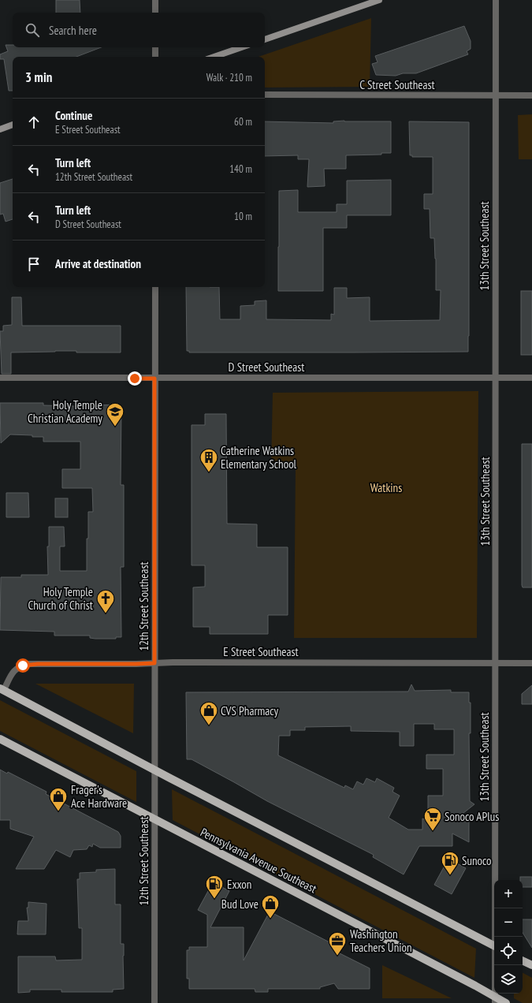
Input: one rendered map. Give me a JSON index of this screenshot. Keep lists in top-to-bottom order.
{
  "streets": {
    "main road": ["Pennsylvania Avenue Southeast"],
    "street": [
      "C Street Southeast",
      "13th Street Southeast",
      "D Street Southeast",
      "12th Street Southeast",
      "E Street Southeast"
    ]
  },
  "crossings": [
    ["C Street Southeast", "13th Street Southeast"],
    ["13th Street Southeast", "D Street Southeast"],
    ["13th Street Southeast", "E Street Southeast"],
    ["13th Street Southeast", "Pennsylvania Avenue Southeast"],
    ["D Street Southeast", "12th Street Southeast"],
    ["12th Street Southeast", "E Street Southeast"],
    ["12th Street Southeast", "Pennsylvania Avenue Southeast"]
  ],
  "parks": ["Watkins"],
  "places": {
    "school or university": ["Holy Temple Christian Academy"],
    "building": ["Catherine Watkins Elementary School"],
    "church": ["Holy Temple Church of Christ"],
    "shop": ["CVS Pharmacy", "Frager's Ace Hardware", "Bud Love"],
    "supermarket": ["Sonoco APlus"],
    "fuel station": ["Sunoco", "Exxon"],
    "office": ["Washington Teachers Union"]
  },
  "page": {
    "search": "Search here",
    "heading": ["3 min", "Walk · 210 m"],
    "list": [
      ["Continue", "E Street Southeast", "60 m"],
      ["Turn left", "12th Street Southeast", "140 m"],
      ["Turn left", "D Street Southeast", "10 m"],
      "Arrive at destination"
    ],
    "map_buttons": ["+", "−"]
  }
}
